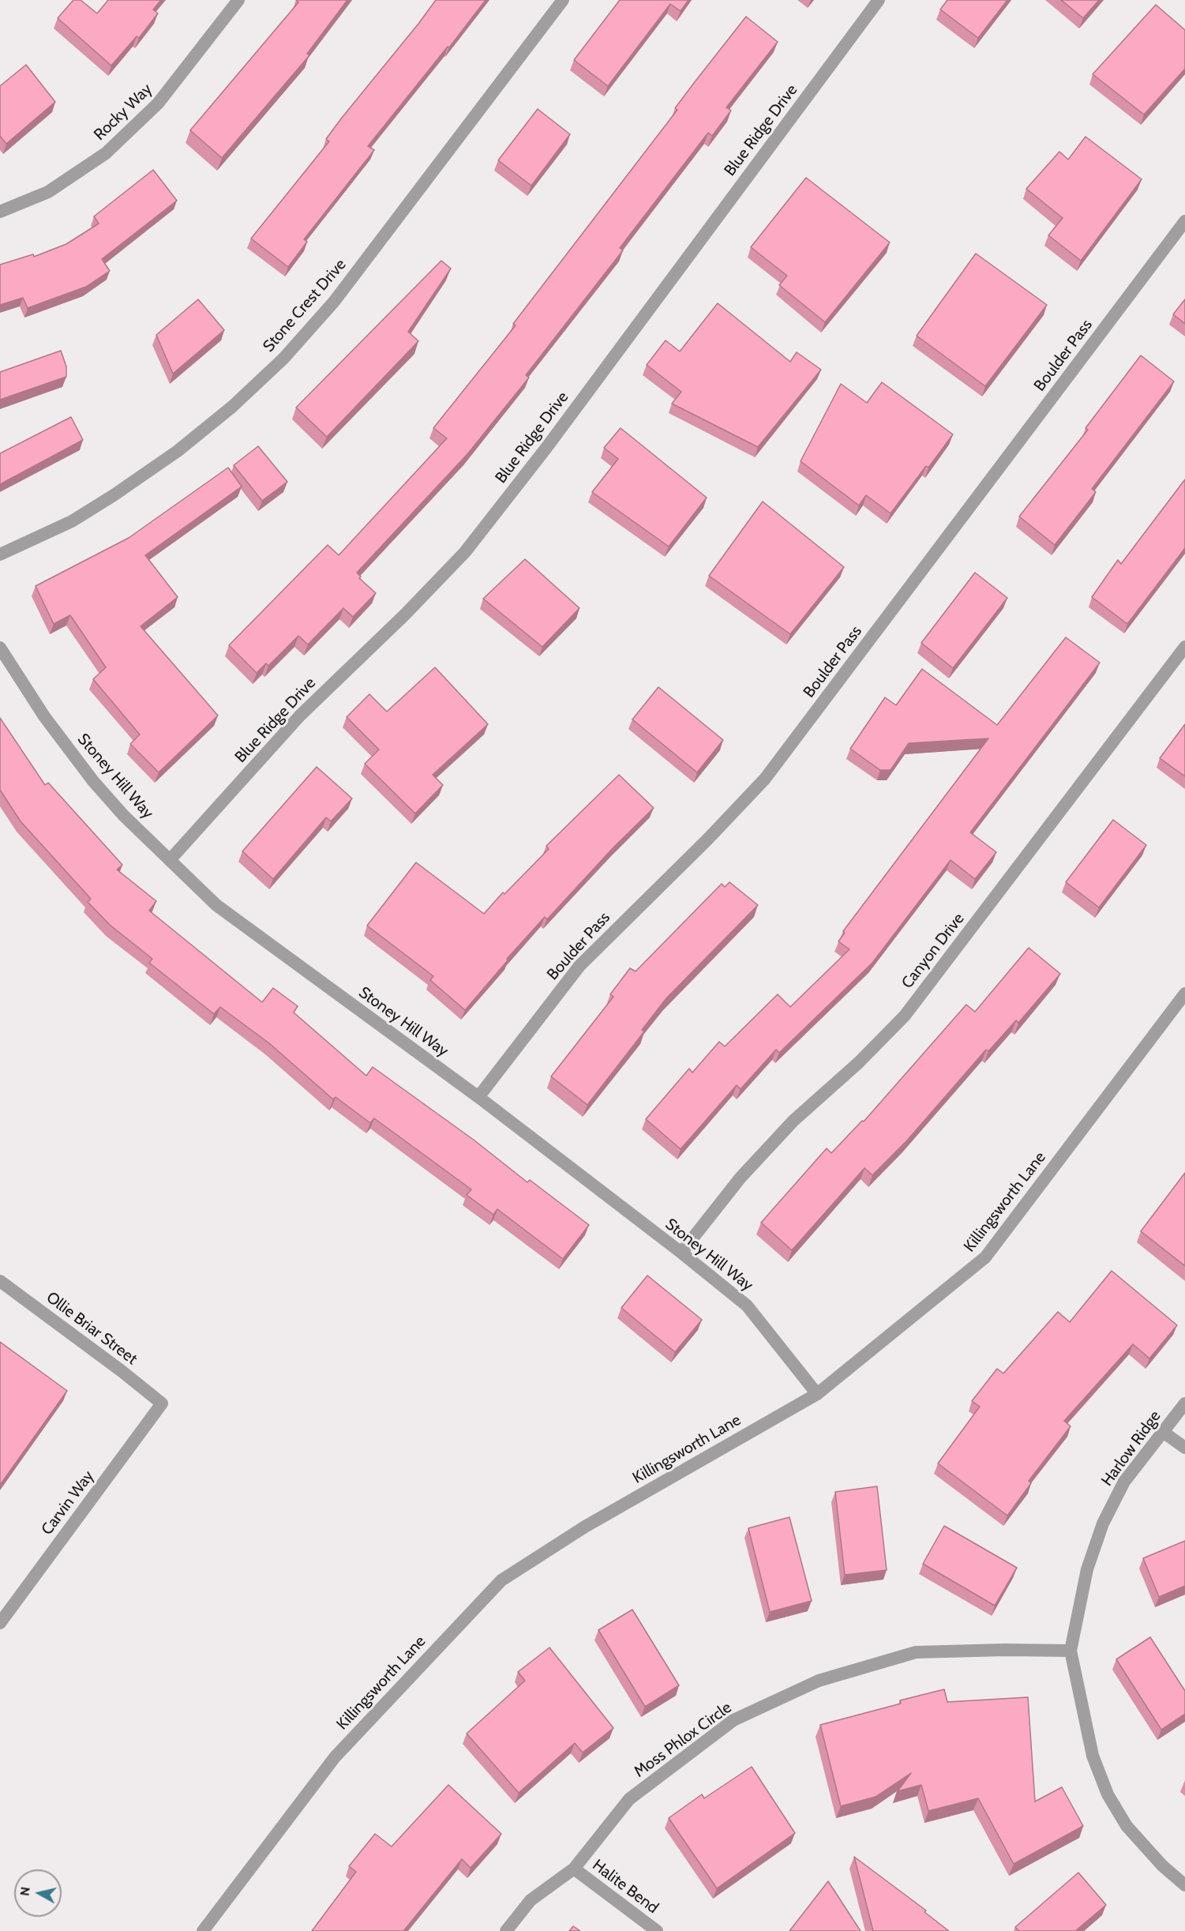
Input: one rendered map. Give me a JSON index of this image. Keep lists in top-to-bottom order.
{
  "streets": {
    "street": [
      "Rocky Way",
      "Blue Ridge Drive",
      "Stone Crest Drive",
      "Boulder Pass",
      "Stoney Hill Way",
      "Canyon Drive",
      "Killingsworth Lane",
      "Ollie Briar Street",
      "Harlow Ridge",
      "Carvin Way",
      "Moss Phlox Circle",
      "Halite Bend"
    ]
  },
  "crossings": [
    ["Blue Ridge Drive", "Stoney Hill Way"],
    ["Boulder Pass", "Stoney Hill Way"],
    ["Stoney Hill Way", "Canyon Drive"],
    ["Stoney Hill Way", "Killingsworth Lane"],
    ["Ollie Briar Street", "Carvin Way"],
    ["Harlow Ridge", "Moss Phlox Circle"],
    ["Moss Phlox Circle", "Halite Bend"]
  ],
  "north": "left"
}
